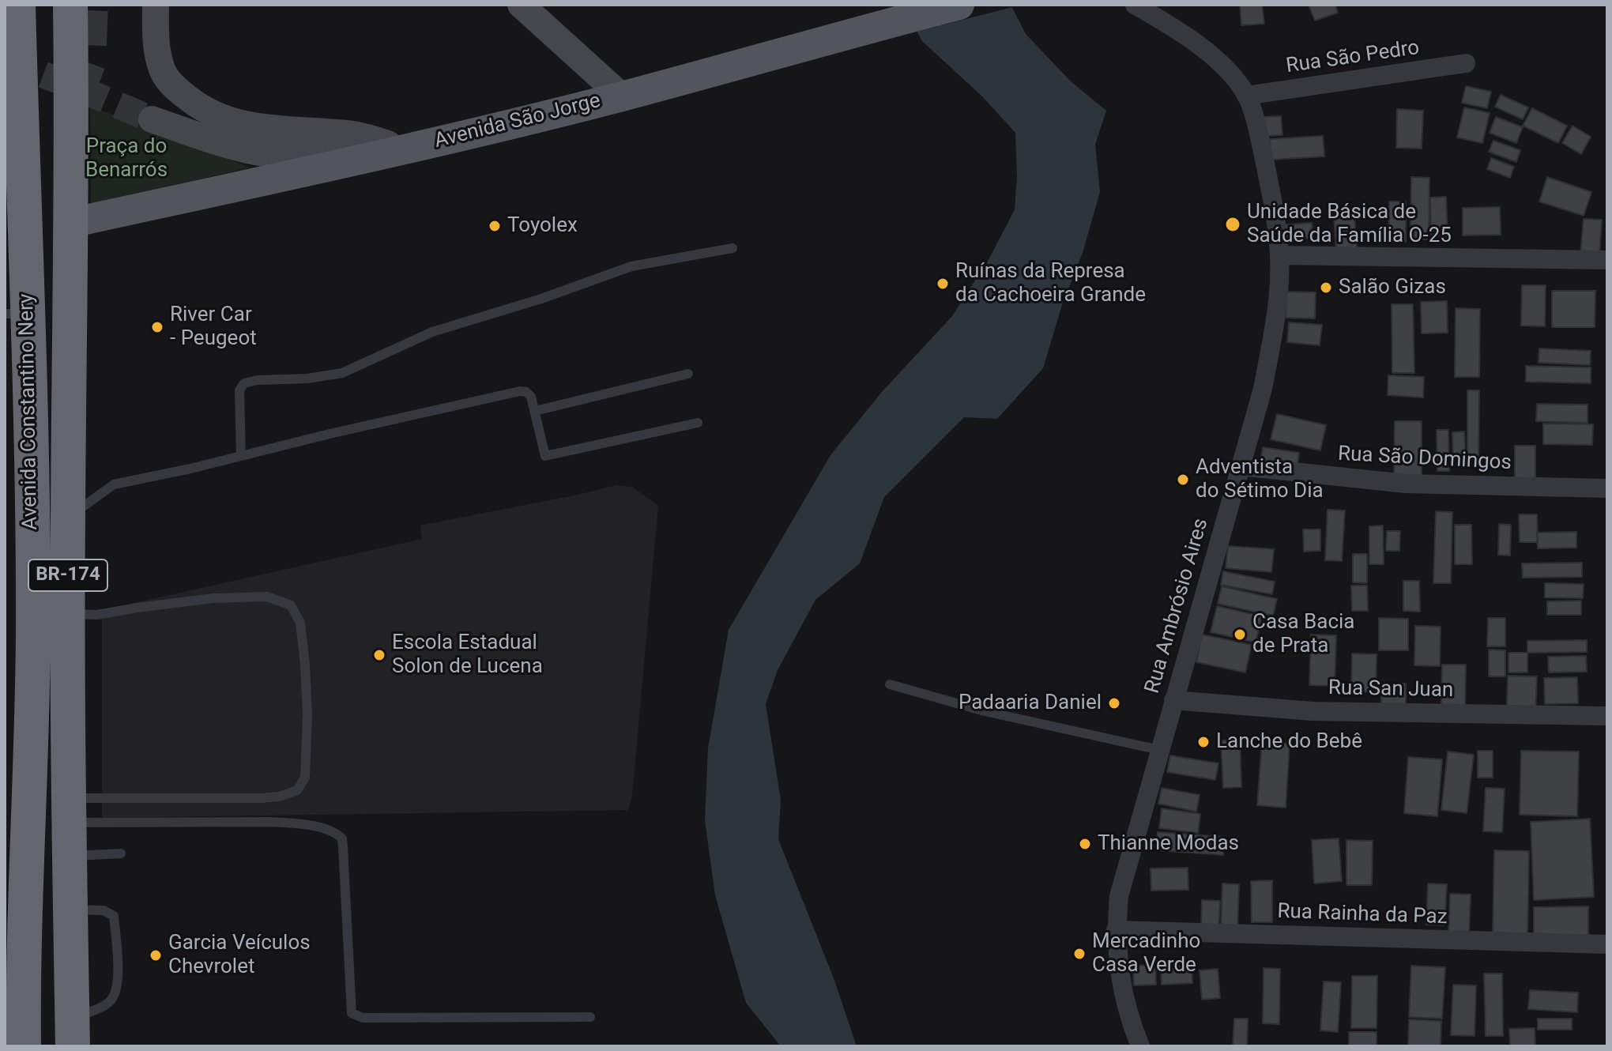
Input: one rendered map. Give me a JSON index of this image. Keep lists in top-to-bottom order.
{
  "streets": {
    "highway": ["Avenida Constantino Nery", "BR-174"],
    "main road": ["Avenida São Jorge"],
    "street": [
      "Rua São Pedro",
      "Rua São Domingos",
      "Rua Ambrósio Aires",
      "Rua San Juan",
      "Rua Rainha da Paz"
    ]
  },
  "crossings": [
    ["Rua São Pedro", "Rua Ambrósio Aires"],
    ["Avenida São Jorge", "Avenida Constantino Nery"],
    ["Rua São Domingos", "Rua Ambrósio Aires"],
    ["Rua Ambrósio Aires", "Rua San Juan"],
    ["Rua Ambrósio Aires", "Rua Rainha da Paz"]
  ],
  "parks": ["Praça do Benarrós"],
  "places": [
    "Unidade Básica de Saúde da Família O-25",
    "Toyolex",
    "Ruínas da Represa da Cachoeira Grande",
    "Salão Gizas",
    "River Car - Peugeot",
    "Adventista do Sétimo Dia",
    "Casa Bacia de Prata",
    "Escola Estadual Solon de Lucena",
    "Padaaria Daniel",
    "Lanche do Bebê",
    "Thianne Modas",
    "Mercadinho Casa Verde",
    "Garcia Veículos Chevrolet"
  ]
}
